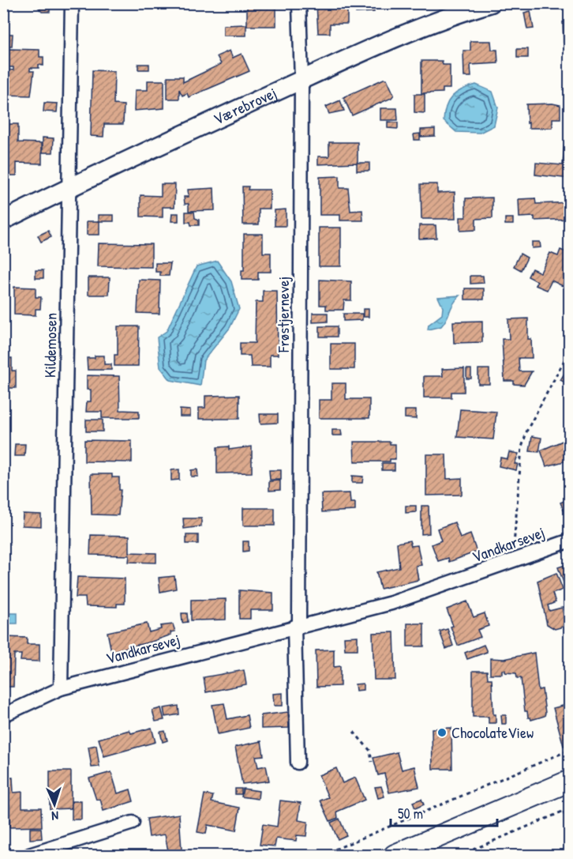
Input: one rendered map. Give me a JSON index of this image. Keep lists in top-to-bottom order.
{
  "streets": {
    "street": [
      "Værebrovej",
      "Frøstjernevej",
      "Kildemosen",
      "Vandkarsevej"
    ]
  },
  "crossings": [
    ["Værebrovej", "Frøstjernevej"],
    ["Værebrovej", "Kildemosen"],
    ["Frøstjernevej", "Vandkarsevej"],
    ["Kildemosen", "Vandkarsevej"]
  ],
  "places": ["ChocolateView"],
  "scale_bar": "50 m",
  "north": "bottom"
}
